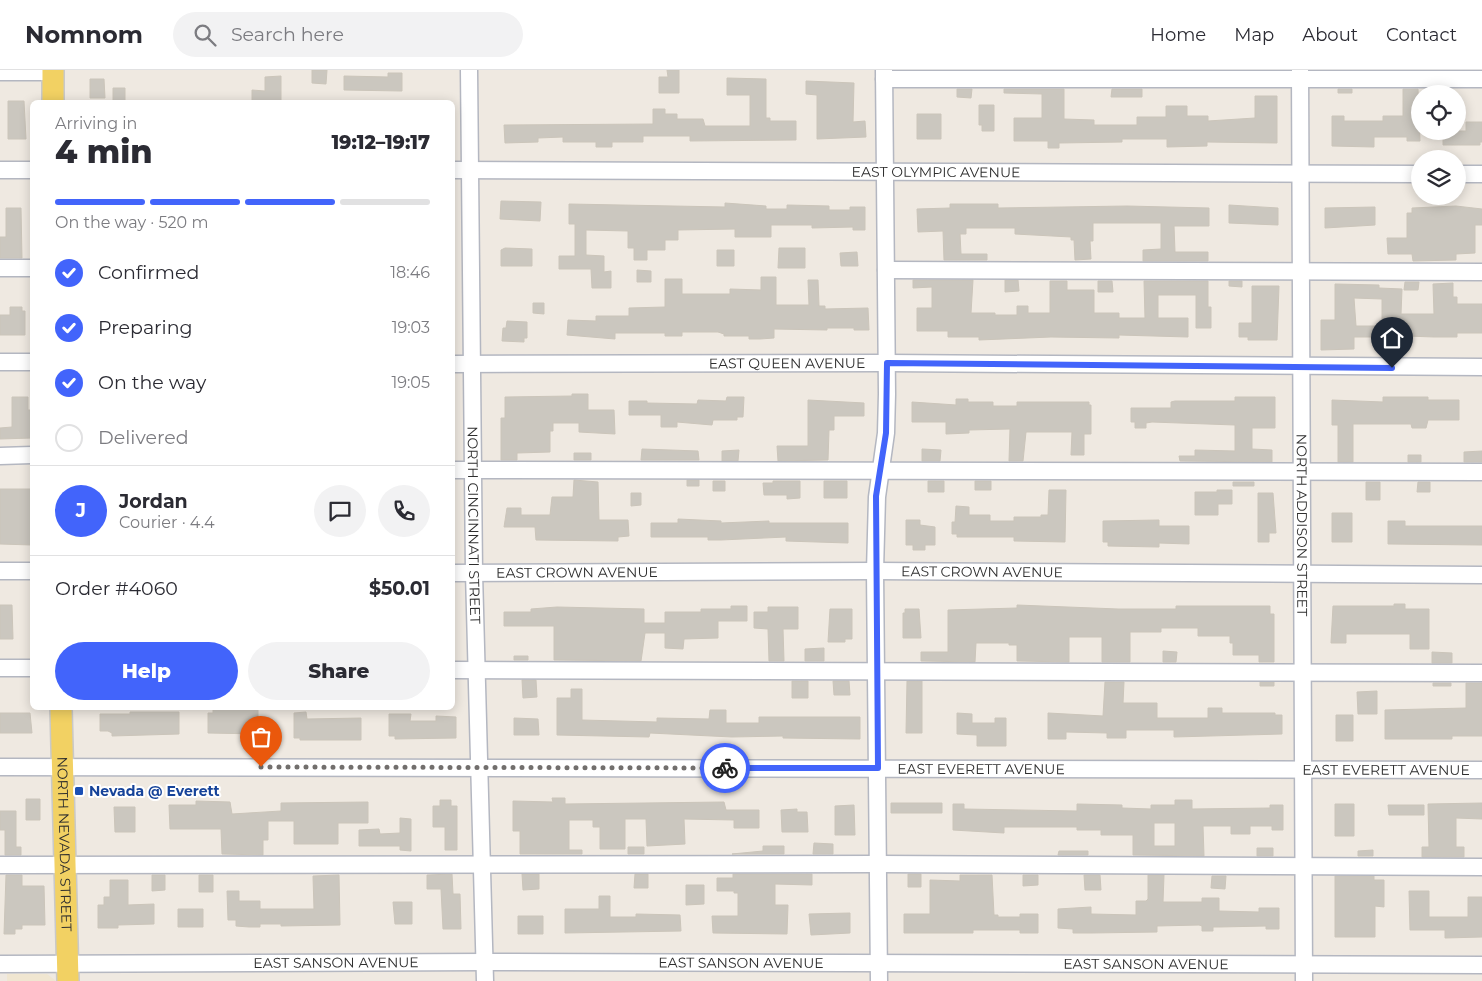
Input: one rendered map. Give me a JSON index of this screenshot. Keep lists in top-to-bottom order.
{
  "streets": {
    "main road": ["NORTH NEVADA STREET"],
    "street": [
      "EAST OLYMPIC AVENUE",
      "EAST QUEEN AVENUE",
      "NORTH CINCINNATI STREET",
      "NORTH ADDISON STREET",
      "EAST CROWN AVENUE",
      "EAST EVERETT AVENUE",
      "EAST SANSON AVENUE"
    ]
  },
  "crossings": [
    ["EAST OLYMPIC AVENUE", "NORTH CINCINNATI STREET"],
    ["EAST OLYMPIC AVENUE", "NORTH ADDISON STREET"],
    ["EAST QUEEN AVENUE", "NORTH CINCINNATI STREET"],
    ["EAST QUEEN AVENUE", "NORTH ADDISON STREET"],
    ["NORTH CINCINNATI STREET", "EAST CROWN AVENUE"],
    ["NORTH CINCINNATI STREET", "EAST EVERETT AVENUE"],
    ["NORTH CINCINNATI STREET", "EAST SANSON AVENUE"],
    ["NORTH ADDISON STREET", "EAST CROWN AVENUE"],
    ["NORTH ADDISON STREET", "EAST EVERETT AVENUE"],
    ["NORTH ADDISON STREET", "EAST SANSON AVENUE"],
    ["EAST EVERETT AVENUE", "NORTH NEVADA STREET"],
    ["NORTH NEVADA STREET", "EAST SANSON AVENUE"]
  ],
  "places": {
    "transit": ["Nevada @ Everett"]
  },
  "page": {
    "header": "Nomnom",
    "search": "Search here",
    "nav": [
      "Home",
      "Map",
      "About",
      "Contact"
    ],
    "heading": ["4 min", "Arriving in", "19:12–19:17"],
    "panel": [
      "Jordan",
      "Courier · 4.4",
      "Order #4060",
      "$50.01"
    ],
    "bar": "On the way · 520 m",
    "list": [
      ["Confirmed", "18:46"],
      ["Preparing", "19:03"],
      ["On the way", "19:05"],
      "Delivered"
    ],
    "round": "J",
    "buttons": ["Help", "Share"]
  }
}
